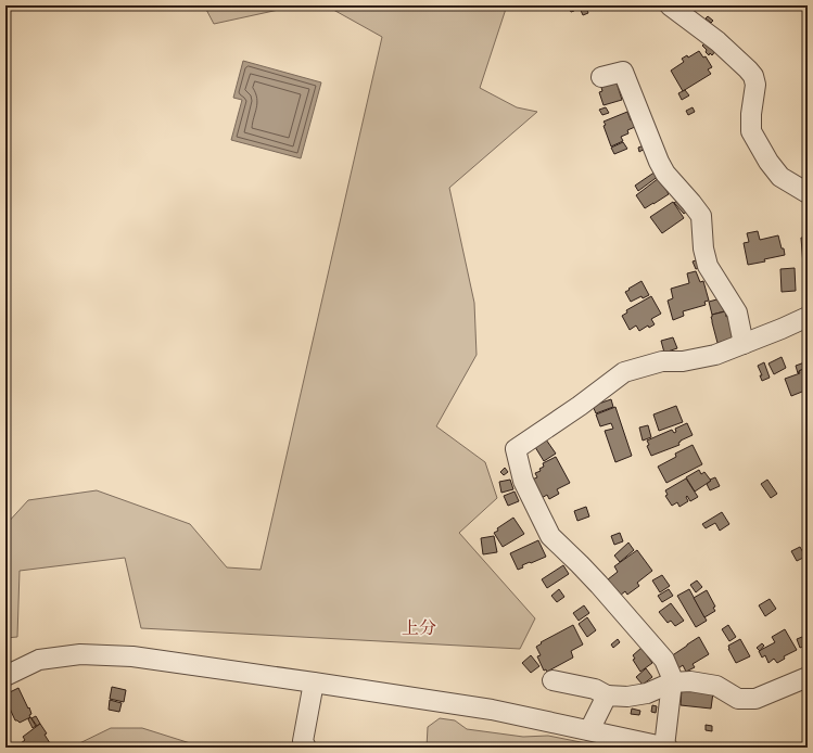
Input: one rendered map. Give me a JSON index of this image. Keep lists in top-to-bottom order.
{
  "districts": ["上分"]
}
